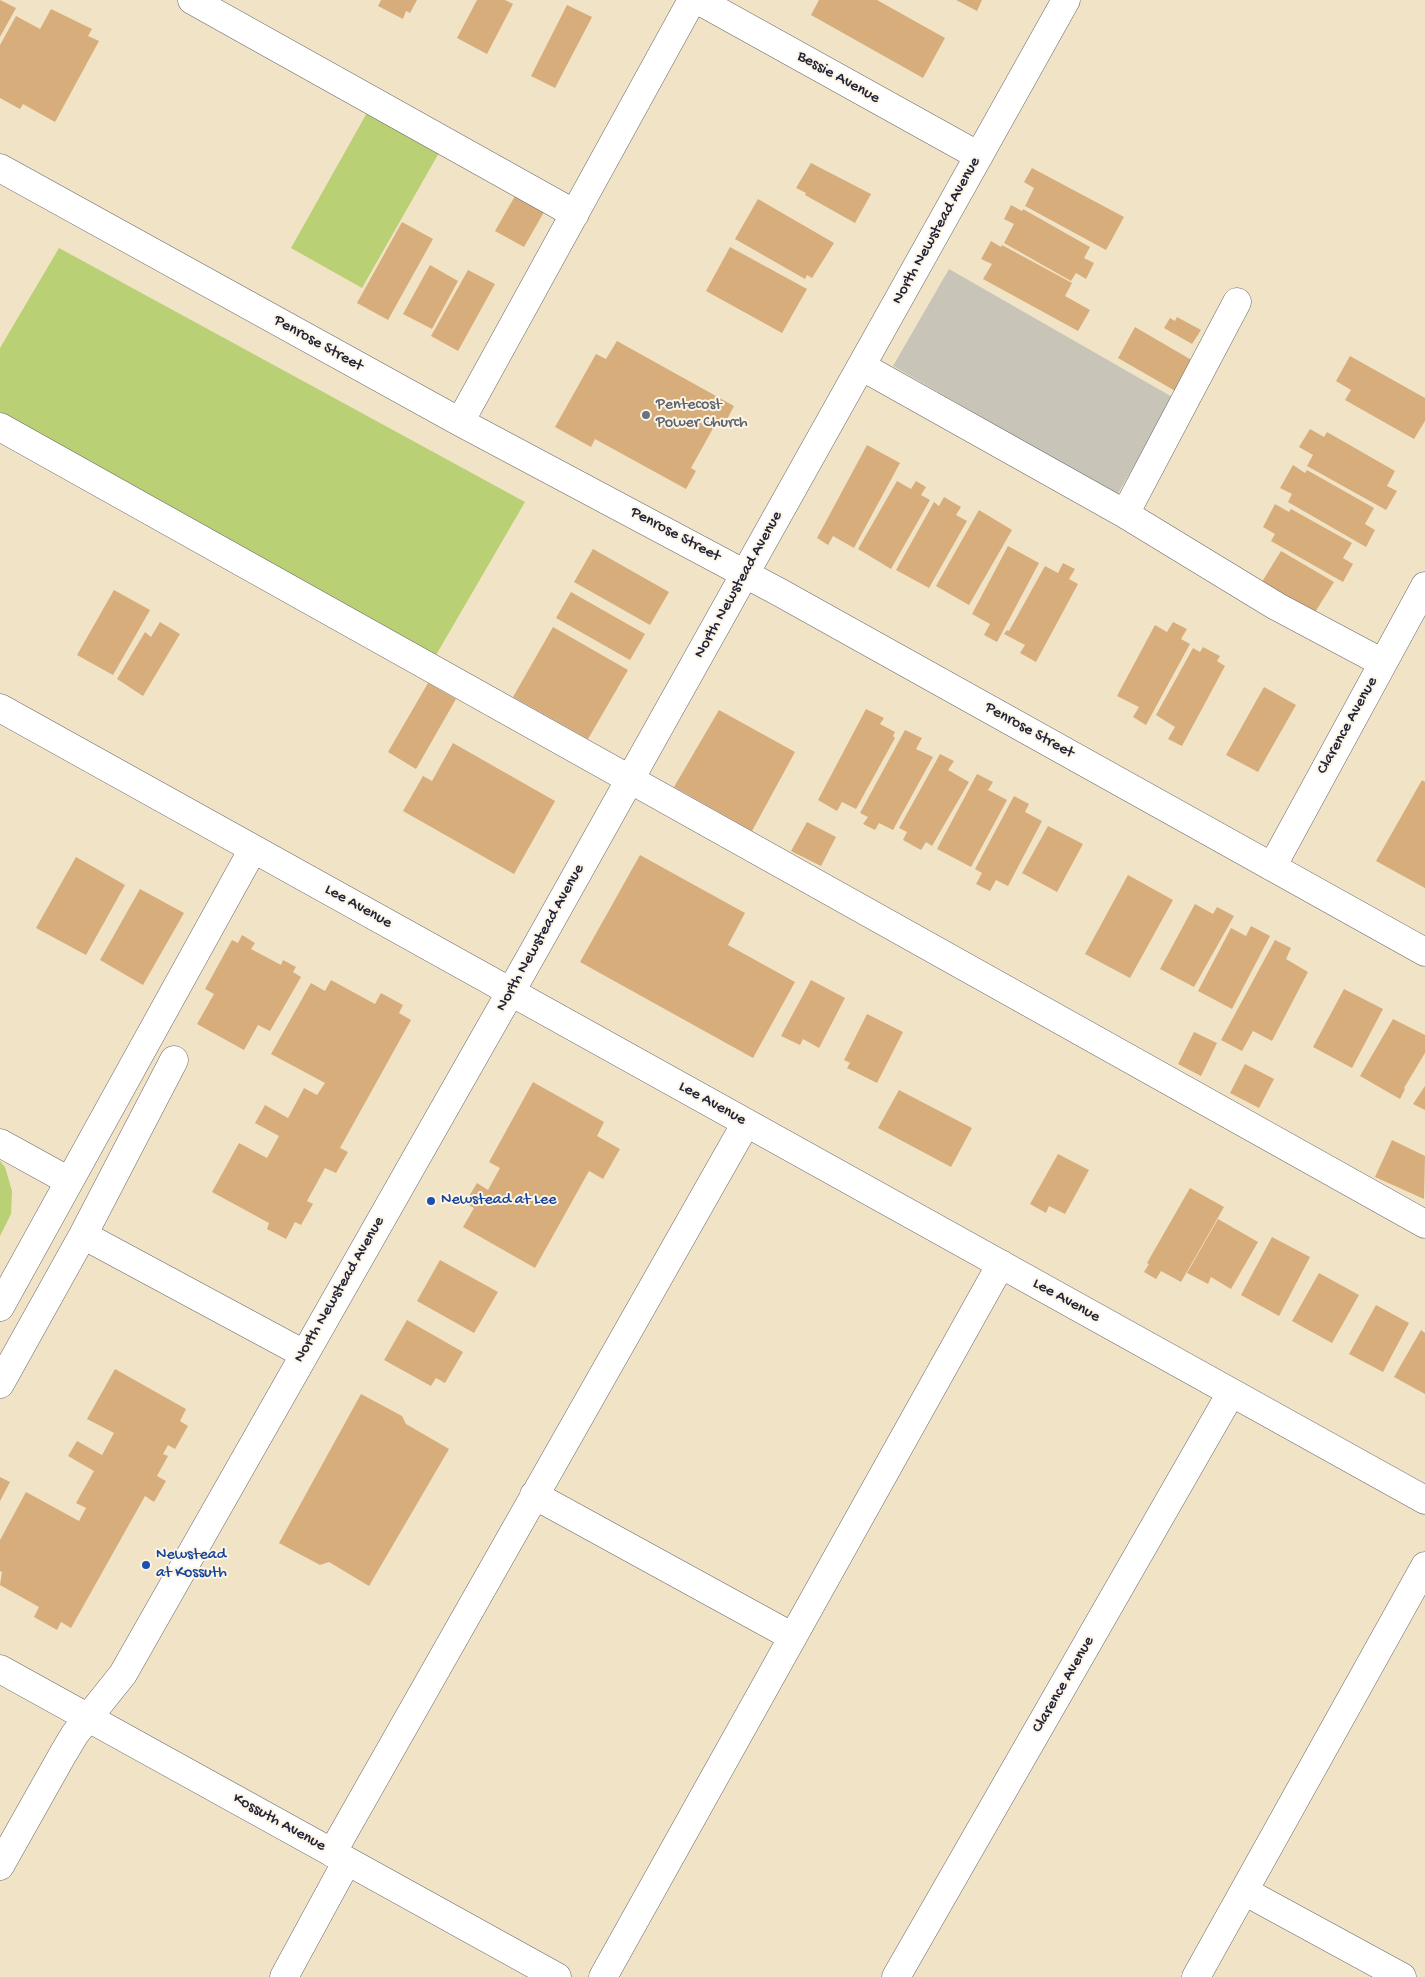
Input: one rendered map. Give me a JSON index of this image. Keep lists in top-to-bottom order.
{
  "streets": {
    "street": [
      "Bessie Avenue",
      "North Newstead Avenue",
      "Penrose Street",
      "Clarence Avenue",
      "Lee Avenue",
      "Kossuth Avenue"
    ]
  },
  "crossings": [
    ["Bessie Avenue", "North Newstead Avenue"],
    ["North Newstead Avenue", "Penrose Street"],
    ["North Newstead Avenue", "Lee Avenue"],
    ["North Newstead Avenue", "Kossuth Avenue"],
    ["Penrose Street", "Clarence Avenue"],
    ["Clarence Avenue", "Lee Avenue"]
  ],
  "places": ["Pentecost Power Church", "Newstead at Lee", "Newstead at Kossuth"]
}
